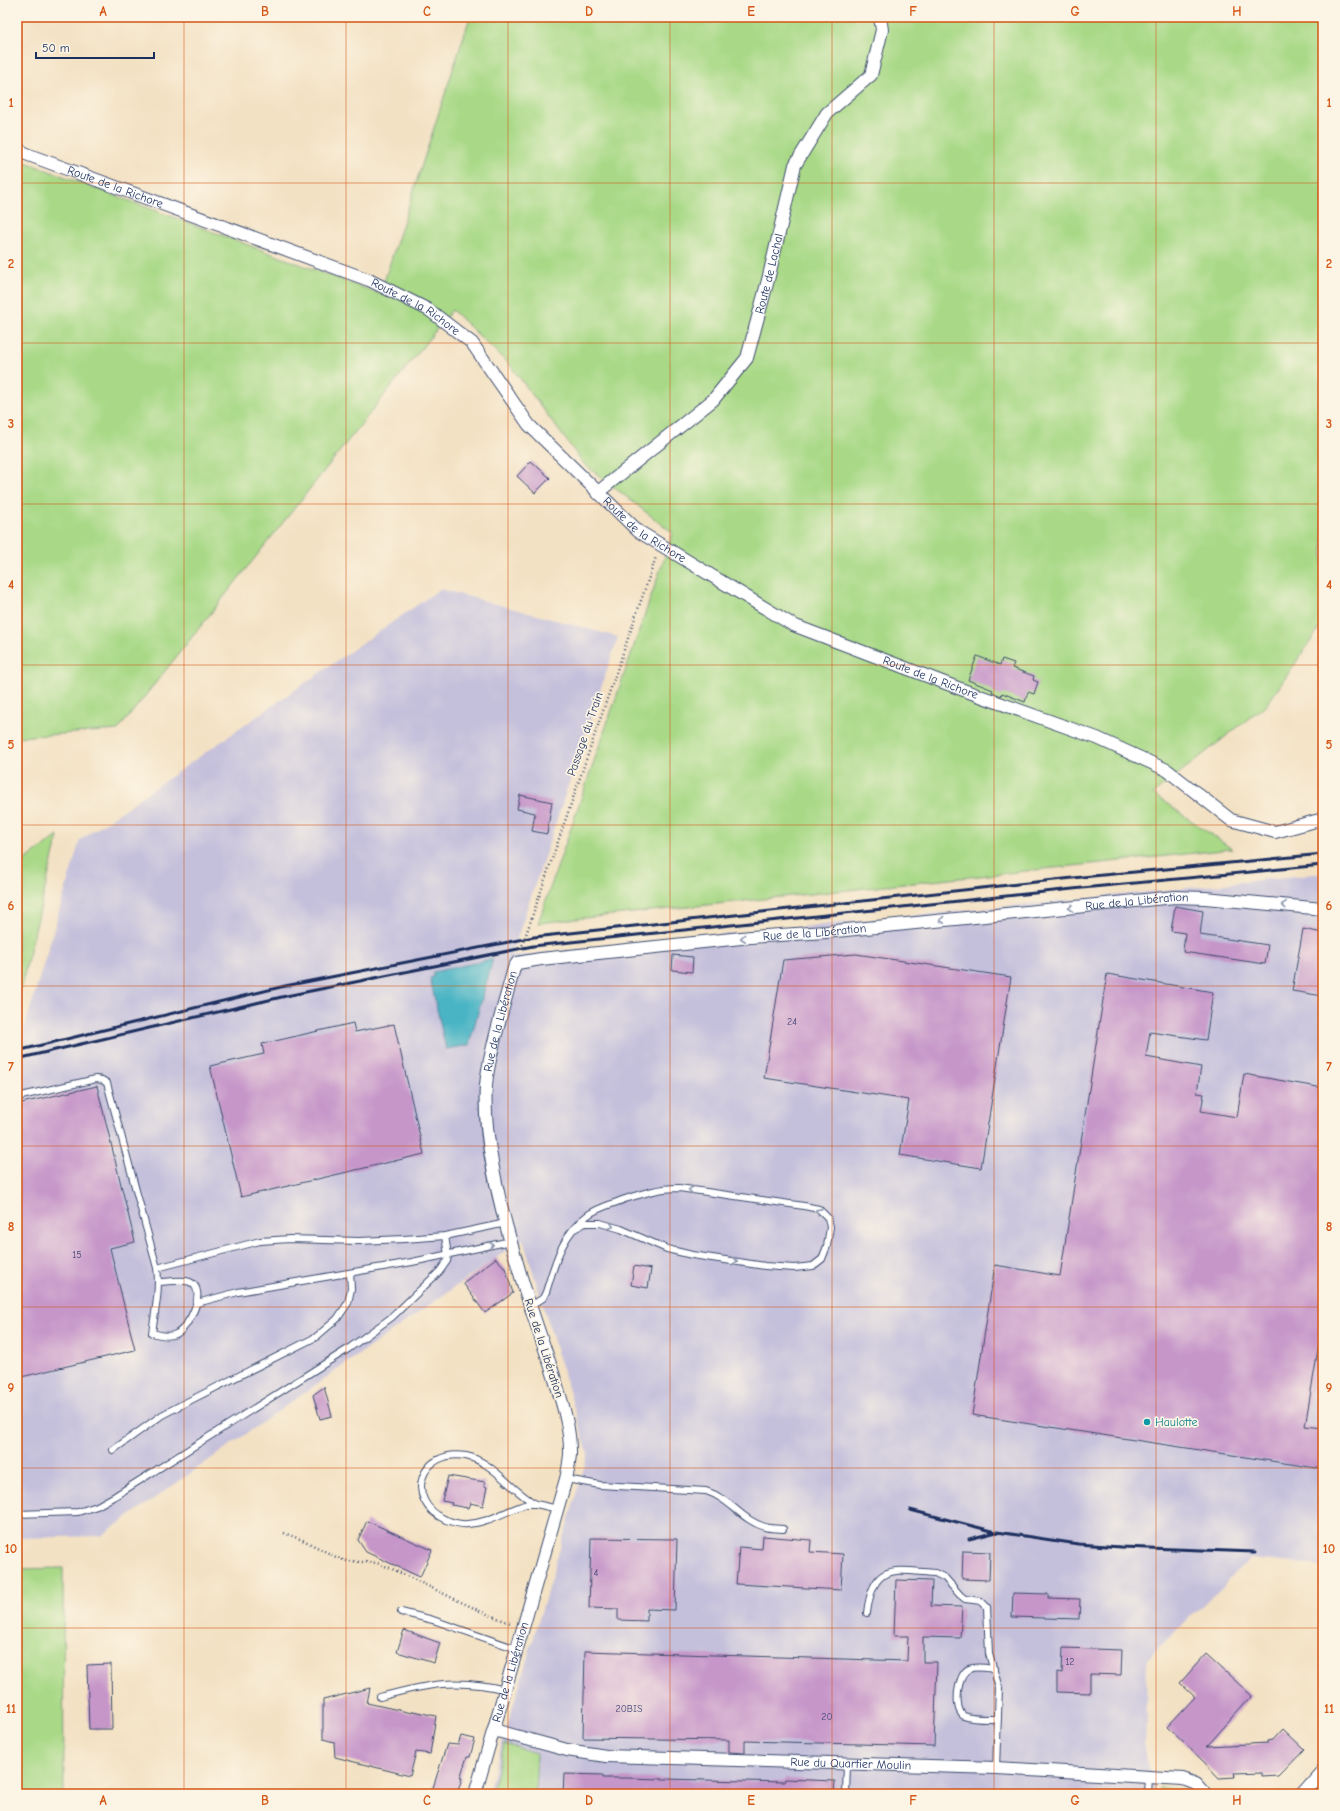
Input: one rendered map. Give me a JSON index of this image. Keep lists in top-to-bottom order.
{
  "streets": {
    "street": [
      "Route de la Richore",
      "Route de Lachal",
      "Rue de la Libération",
      "Rue du Quartier Moulin"
    ],
    "path": ["Passage du Train"]
  },
  "crossings": [
    ["Route de la Richore", "Route de Lachal"],
    ["Route de la Richore", "Passage du Train"],
    ["Passage du Train", "Rue de la Libération"],
    ["Rue de la Libération", "Rue du Quartier Moulin"]
  ],
  "one_way": ["Rue de la Libération"],
  "places": ["Haulotte"],
  "house_numbers": [
    "24",
    "15",
    "4",
    "12",
    "20BIS",
    "20"
  ],
  "scale_bar": "50 m",
  "grid": {
    "columns": [
      "A",
      "B",
      "C",
      "D",
      "E",
      "F",
      "G",
      "H"
    ],
    "rows": [
      "1",
      "2",
      "3",
      "4",
      "5",
      "6",
      "7",
      "8",
      "9",
      "10",
      "11"
    ]
  }
}
